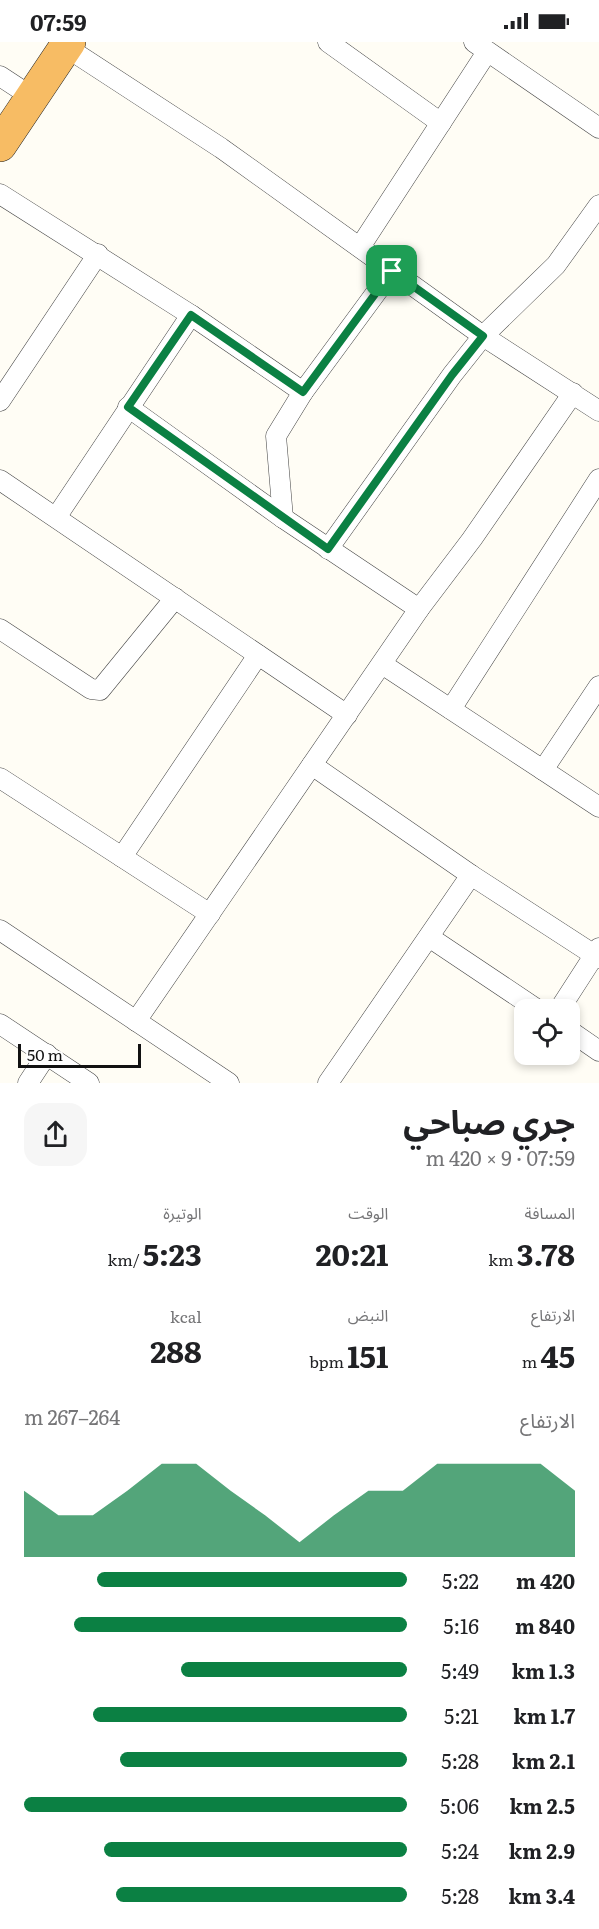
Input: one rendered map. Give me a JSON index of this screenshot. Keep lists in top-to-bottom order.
{
  "scale_bar": "50 m",
  "page": {
    "status": "07:59",
    "scale": "50 m",
    "heading": ["جري صباحي", "07:59 · 9 × 420 m"],
    "stats": [
      ["المسافة", "3.78 km"],
      ["الوقت", "20:21"],
      ["الوتيرة", "5:23 /km"],
      ["الارتفاع", "45 m"],
      ["النبض", "151 bpm"],
      ["kcal", "288"]
    ],
    "chart": ["الارتفاع", "264–267 m"],
    "list": [
      {
        "name": "420 m",
        "note": "5:22"
      },
      {
        "name": "840 m",
        "note": "5:16"
      },
      {
        "name": "1.3 km",
        "note": "5:49"
      },
      {
        "name": "1.7 km",
        "note": "5:21"
      },
      {
        "name": "2.1 km",
        "note": "5:28"
      },
      {
        "name": "2.5 km",
        "note": "5:06"
      },
      {
        "name": "2.9 km",
        "note": "5:24"
      },
      {
        "name": "3.4 km",
        "note": "5:28"
      }
    ]
  }
}
